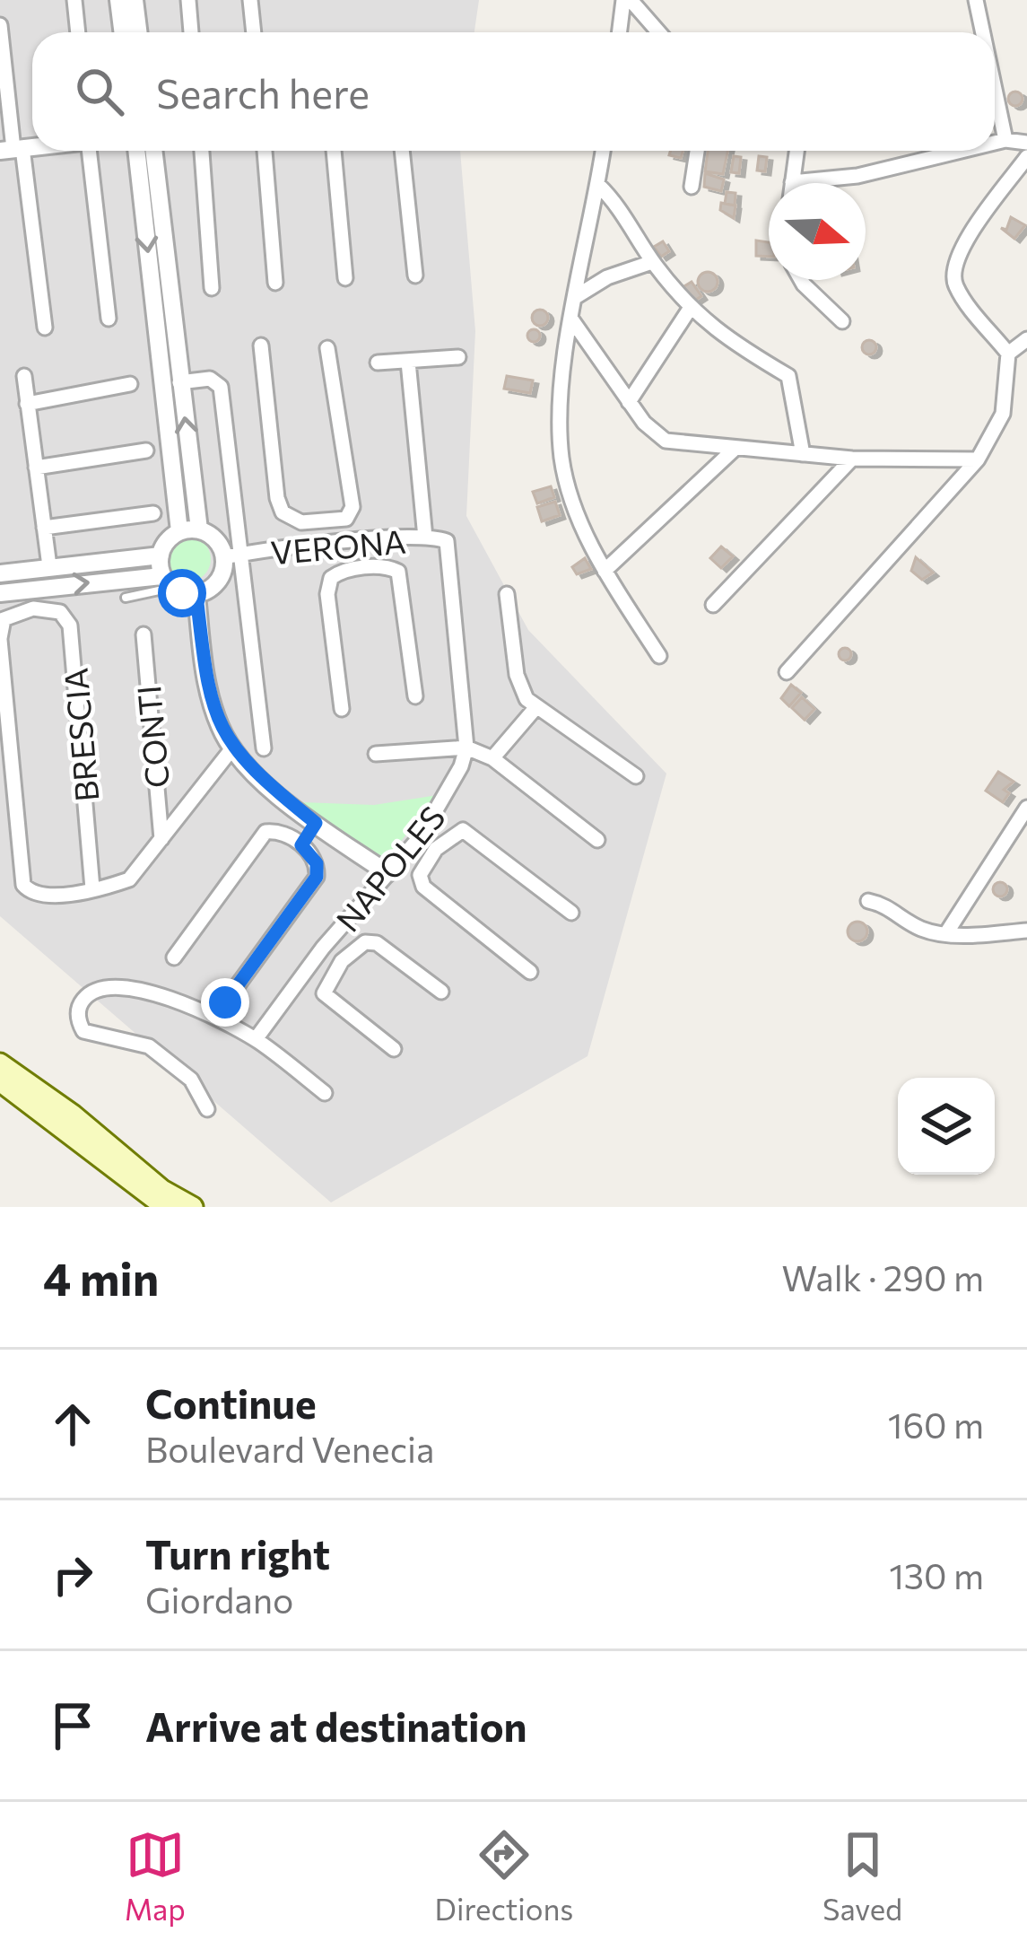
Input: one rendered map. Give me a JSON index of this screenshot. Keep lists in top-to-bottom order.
{
  "streets": {
    "street": [
      "VERONA",
      "BRESCIA",
      "CONTI",
      "NAPOLES"
    ]
  },
  "crossings": [
    ["VERONA", "NAPOLES"],
    ["BRESCIA", "CONTI"]
  ],
  "north": "right",
  "page": {
    "search": "Search here",
    "heading": ["4 min", "Walk · 290 m"],
    "list": [
      ["Continue", "Boulevard Venecia", "160 m"],
      ["Turn right", "Giordano", "130 m"],
      "Arrive at destination"
    ],
    "nav": ["Map", "Directions", "Saved"]
  }
}
